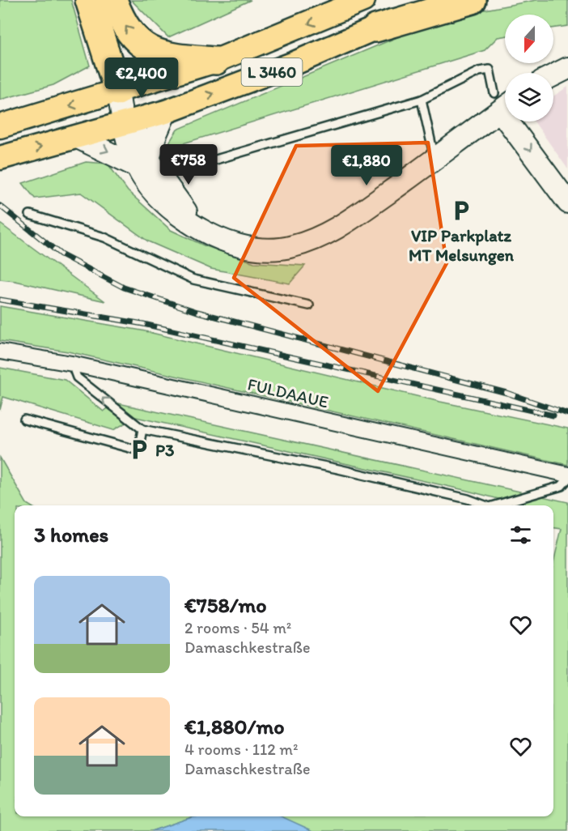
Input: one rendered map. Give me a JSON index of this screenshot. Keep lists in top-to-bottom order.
{
  "streets": {
    "main road": ["L 3460"],
    "street": ["FULDAAUE"]
  },
  "places": {
    "parking": ["VIP Parkplatz MT Melsungen", "P3"]
  },
  "north": "bottom",
  "page": {
    "price": ["€2,400", "€758", "€1,880"],
    "heading": "3 homes",
    "list": [
      {
        "name": "€758/mo",
        "note": "2 rooms · 54 m² · Damaschkestraße"
      },
      {
        "name": "€1,880/mo",
        "note": "4 rooms · 112 m² · Damaschkestraße"
      }
    ]
  }
}
